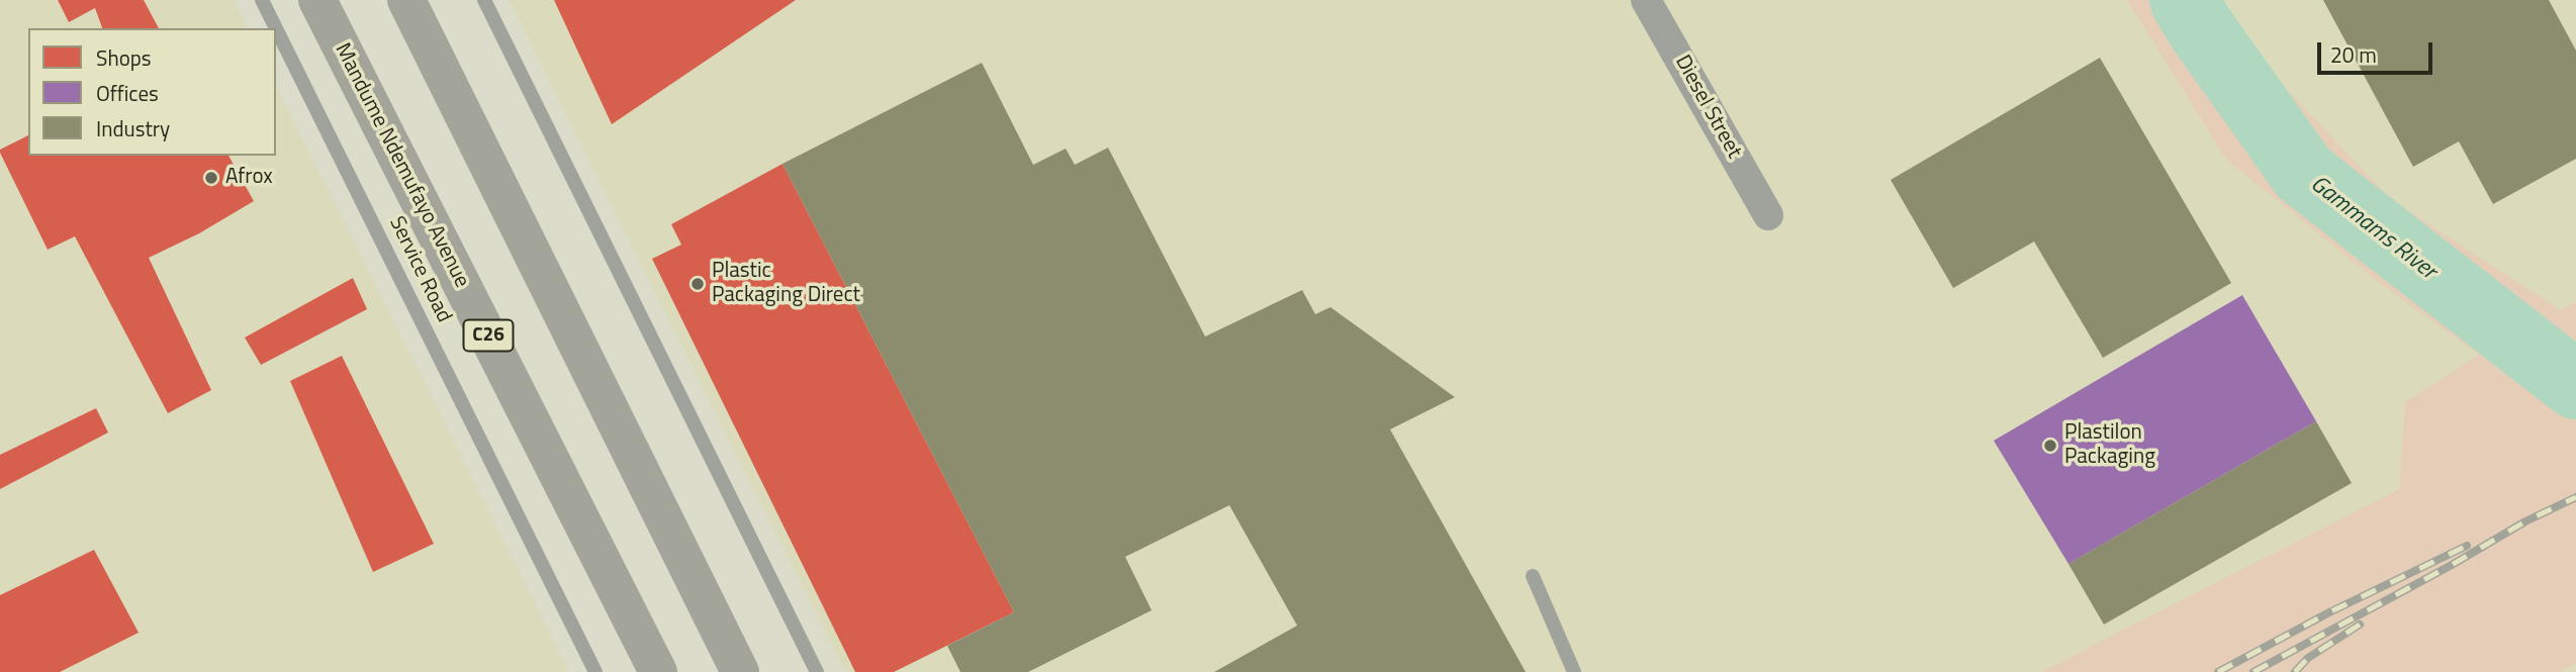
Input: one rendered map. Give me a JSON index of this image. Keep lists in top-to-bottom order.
{
  "streets": {
    "main road": ["Mandume Ndemufayo Avenue", "C26"],
    "street": ["Diesel Street"],
    "lane": ["Service Road"]
  },
  "water": ["Gammams River"],
  "places": ["Afrox", "Plastic Packaging Direct", "Plastilon Packaging"],
  "legend": ["Shops", "Offices", "Industry"],
  "scale_bar": "20 m"
}
